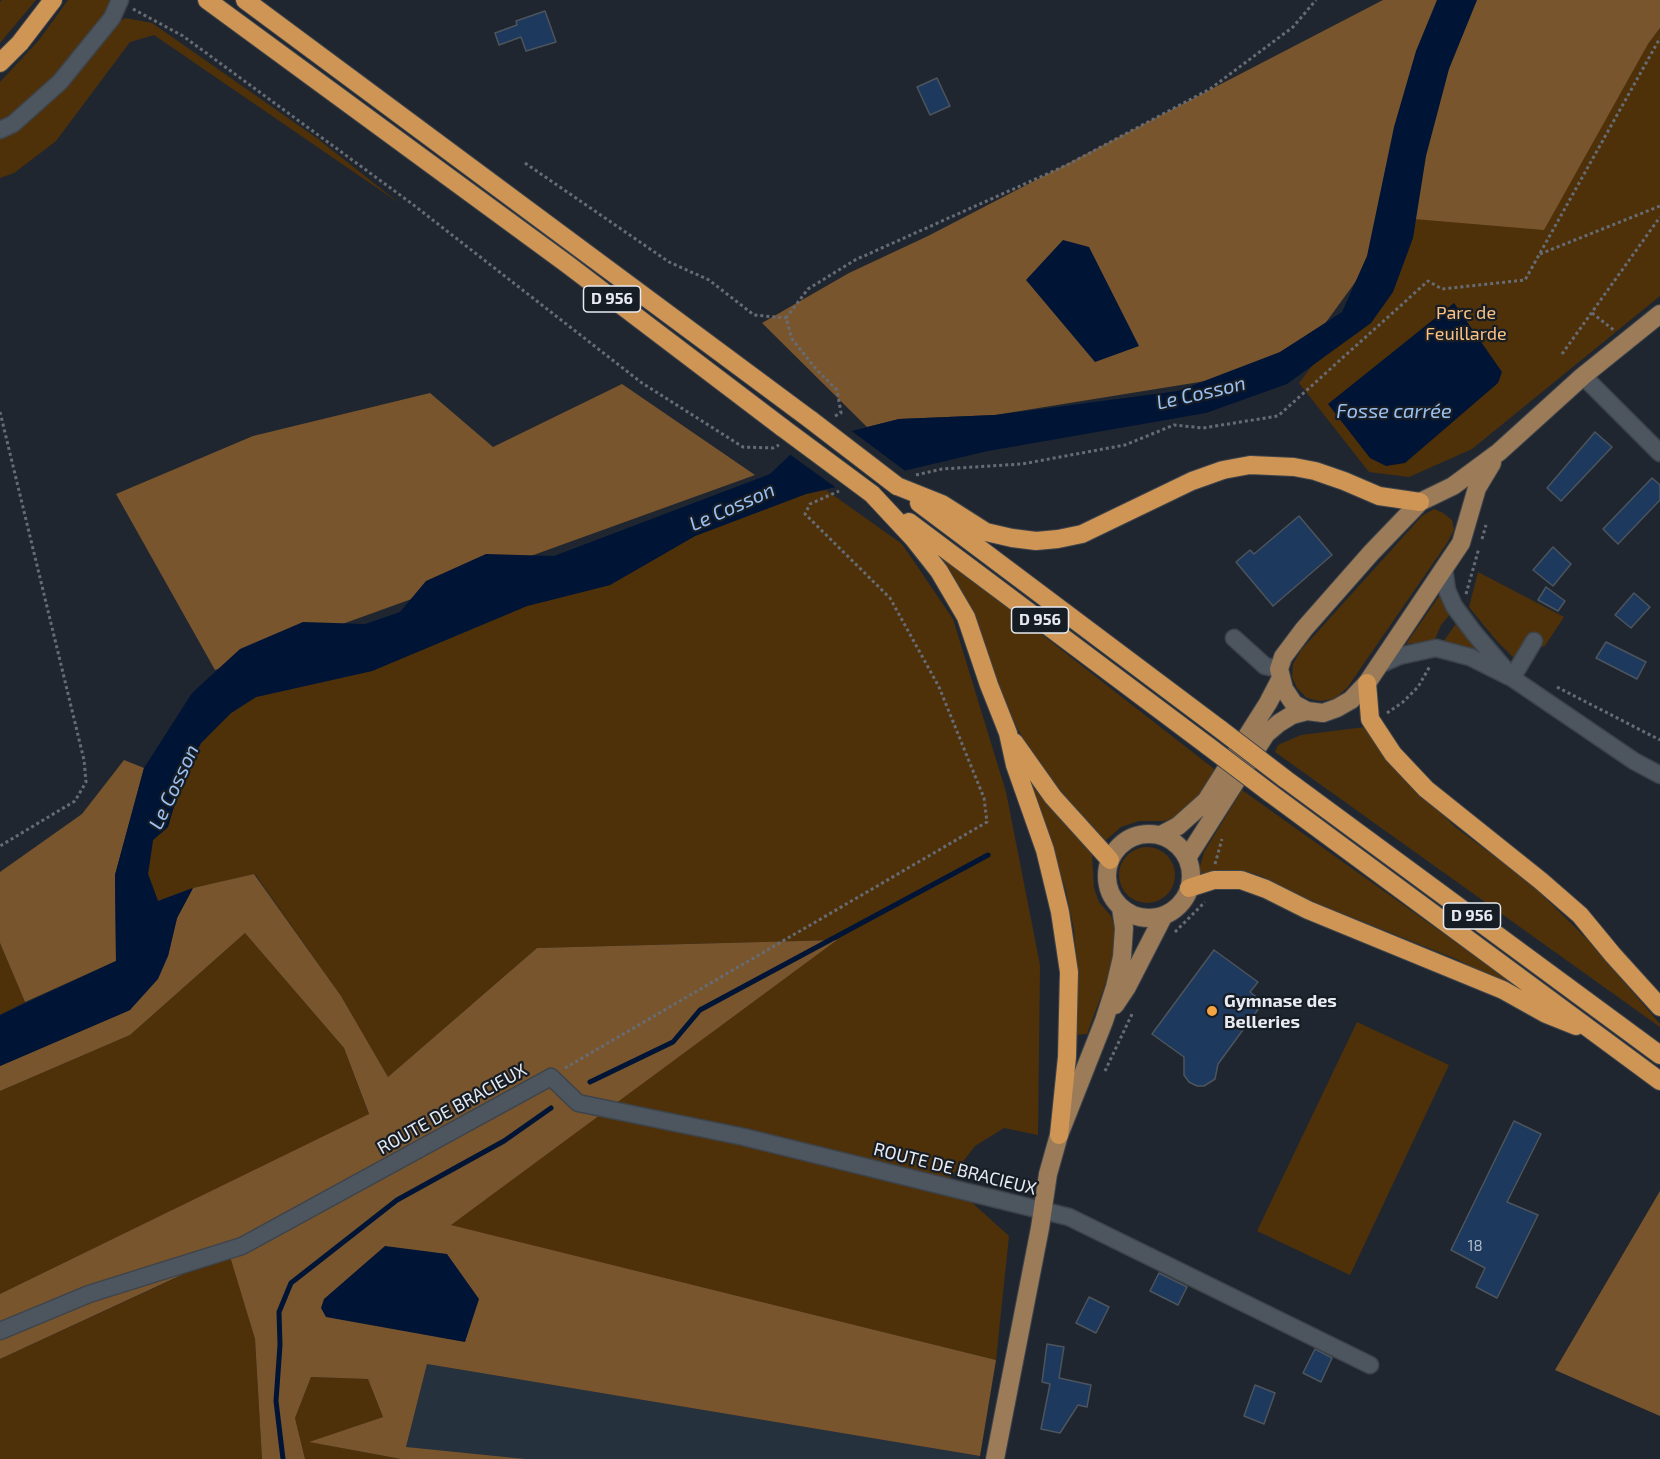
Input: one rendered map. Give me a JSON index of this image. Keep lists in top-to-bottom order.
{
  "streets": {
    "highway": ["D 956"],
    "street": ["ROUTE DE BRACIEUX"]
  },
  "water": ["Le Cosson", "Fosse carrée"],
  "parks": ["Parc de Feuillarde"],
  "places": ["Gymnase des Belleries"],
  "house_numbers": ["18"]
}
